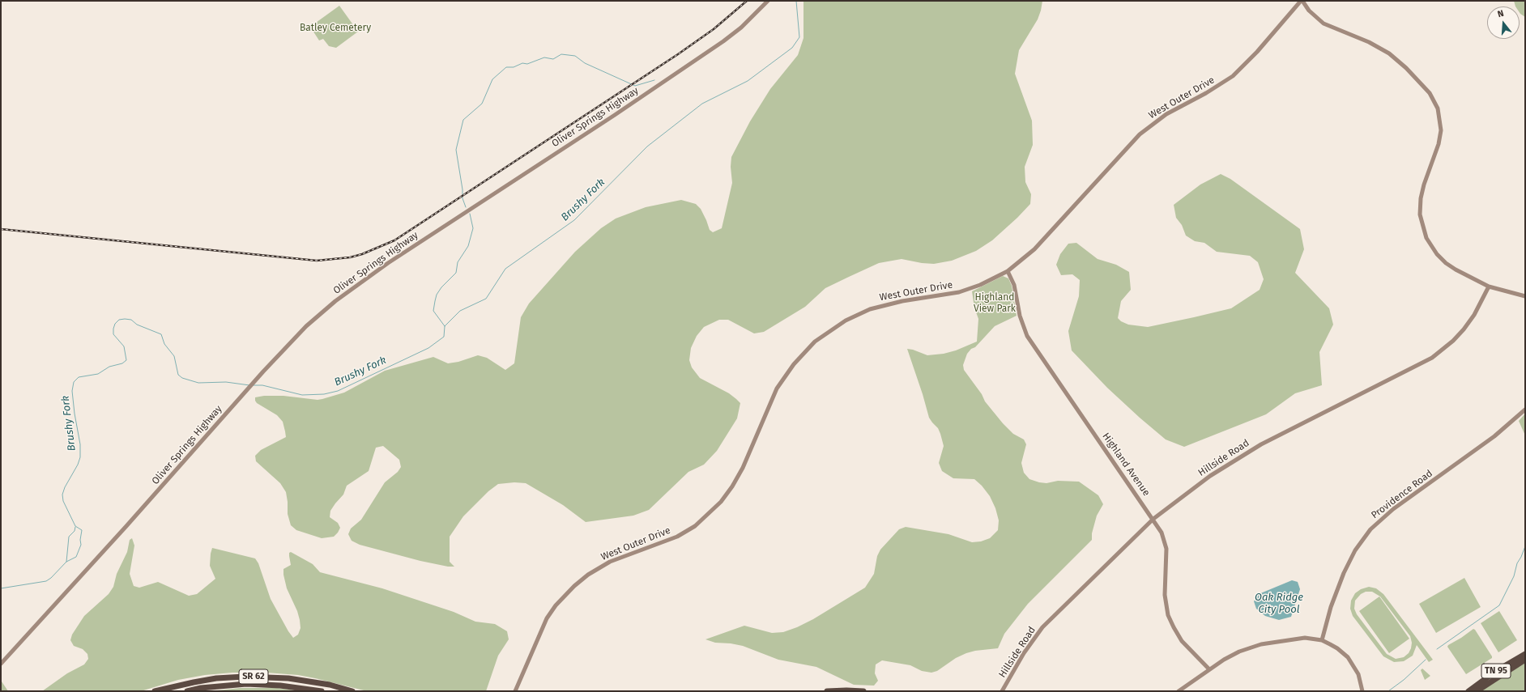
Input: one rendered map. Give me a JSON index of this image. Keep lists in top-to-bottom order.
{
  "streets": {
    "highway": ["TN 95", "SR 62"],
    "street": [
      "West Outer Drive",
      "Oliver Springs Highway",
      "Hillside Road",
      "Highland Avenue",
      "Providence Road"
    ]
  },
  "crossings": [
    ["West Outer Drive", "Highland Avenue"],
    ["Hillside Road", "Highland Avenue"]
  ],
  "water": ["Brushy Fork", "Oak Ridge City Pool"],
  "parks": ["Batley Cemetery", "Highland View Park"],
  "north": "top"
}
